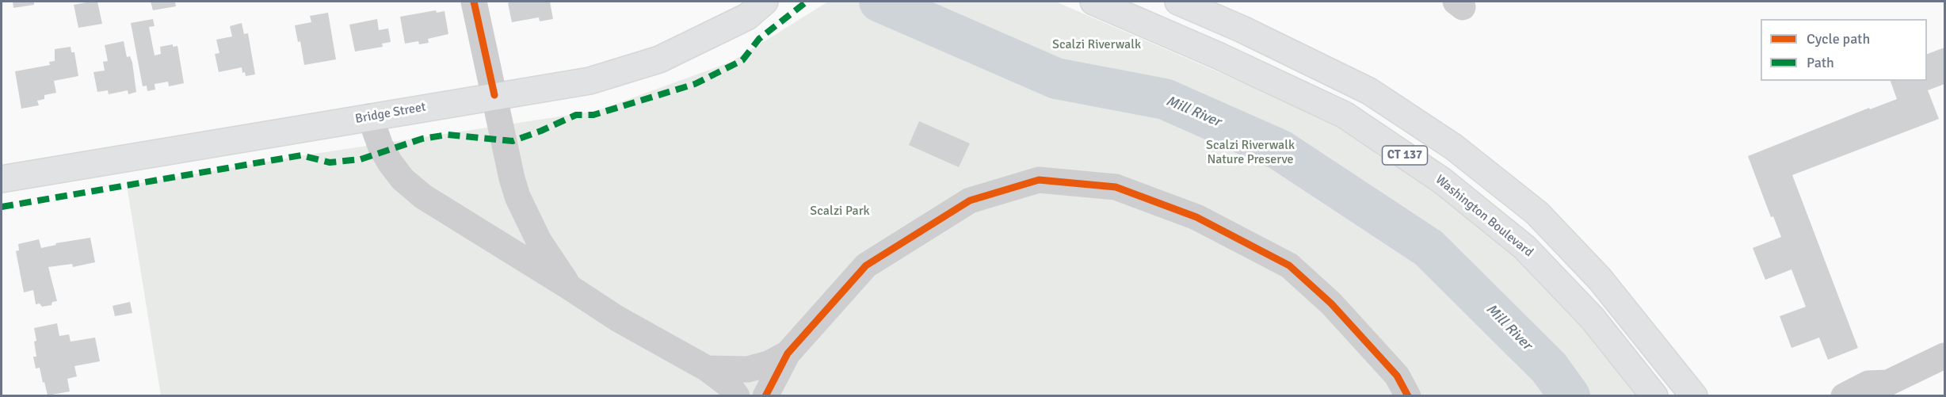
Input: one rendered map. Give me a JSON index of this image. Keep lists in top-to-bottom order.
{
  "streets": {
    "main road": ["Bridge Street", "CT 137", "Washington Boulevard"]
  },
  "water": ["Mill River"],
  "parks": ["Scalzi Riverwalk", "Scalzi Riverwalk Nature Preserve", "Scalzi Park"],
  "legend": ["Cycle path", "Path"]
}
